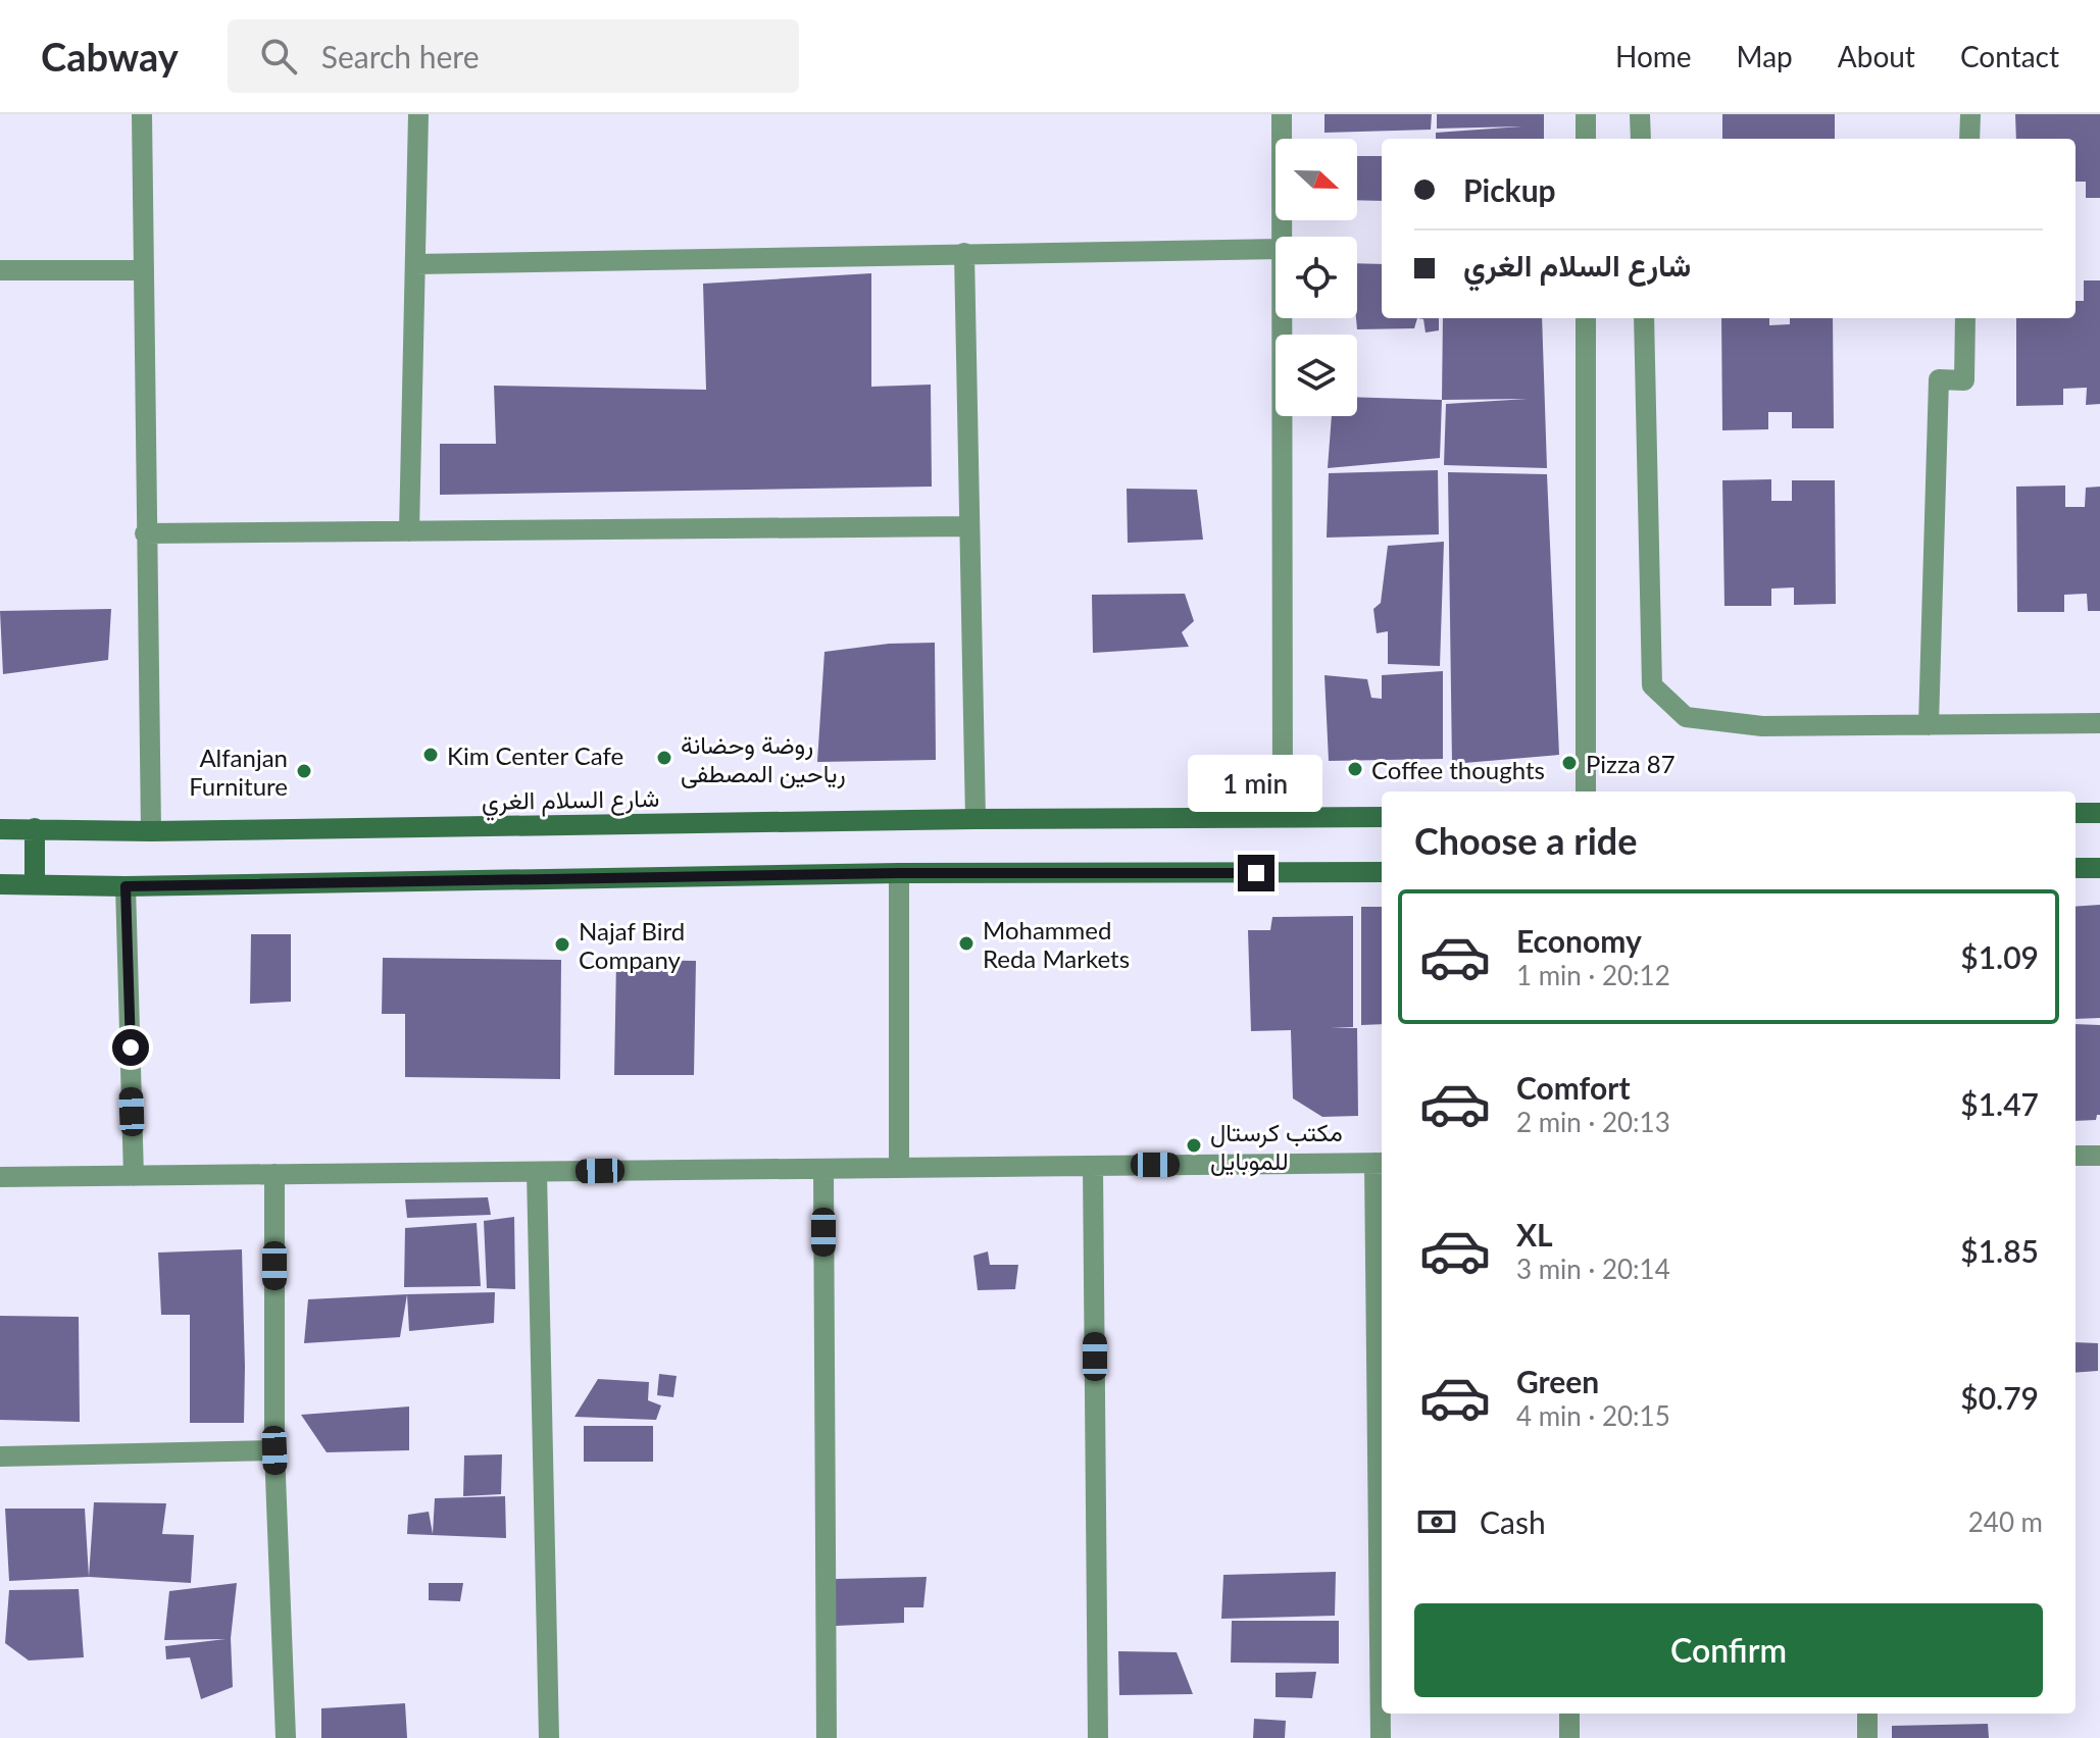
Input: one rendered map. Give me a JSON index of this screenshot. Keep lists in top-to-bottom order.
{
  "streets": {
    "main road": ["شارع السلام الغري"]
  },
  "places": [
    "Kim Center Cafe",
    "روضة وحضانة رياحين المصطفى",
    "Pizza 87",
    "Coffee thoughts",
    "Alfanjan Furniture",
    "Mohammed Reda Markets",
    "Najaf Bird Company",
    "مكتب كرستال للموبايل"
  ],
  "north": "right",
  "page": {
    "header": "Cabway",
    "search": "Search here",
    "nav": [
      "Home",
      "Map",
      "About",
      "Contact"
    ],
    "banner": ["Pickup", "شارع السلام الغري"],
    "bubble": "1 min",
    "heading": "Choose a ride",
    "list": [
      {
        "name": "Economy",
        "note": "1 min · 20:12",
        "value": "$1.09"
      },
      {
        "name": "Comfort",
        "note": "2 min · 20:13",
        "value": "$1.47"
      },
      {
        "name": "XL",
        "note": "3 min · 20:14",
        "value": "$1.85"
      },
      {
        "name": "Green",
        "note": "4 min · 20:15",
        "value": "$0.79"
      }
    ],
    "pay": ["Cash", "240 m"],
    "buttons": "Confirm"
  }
}
